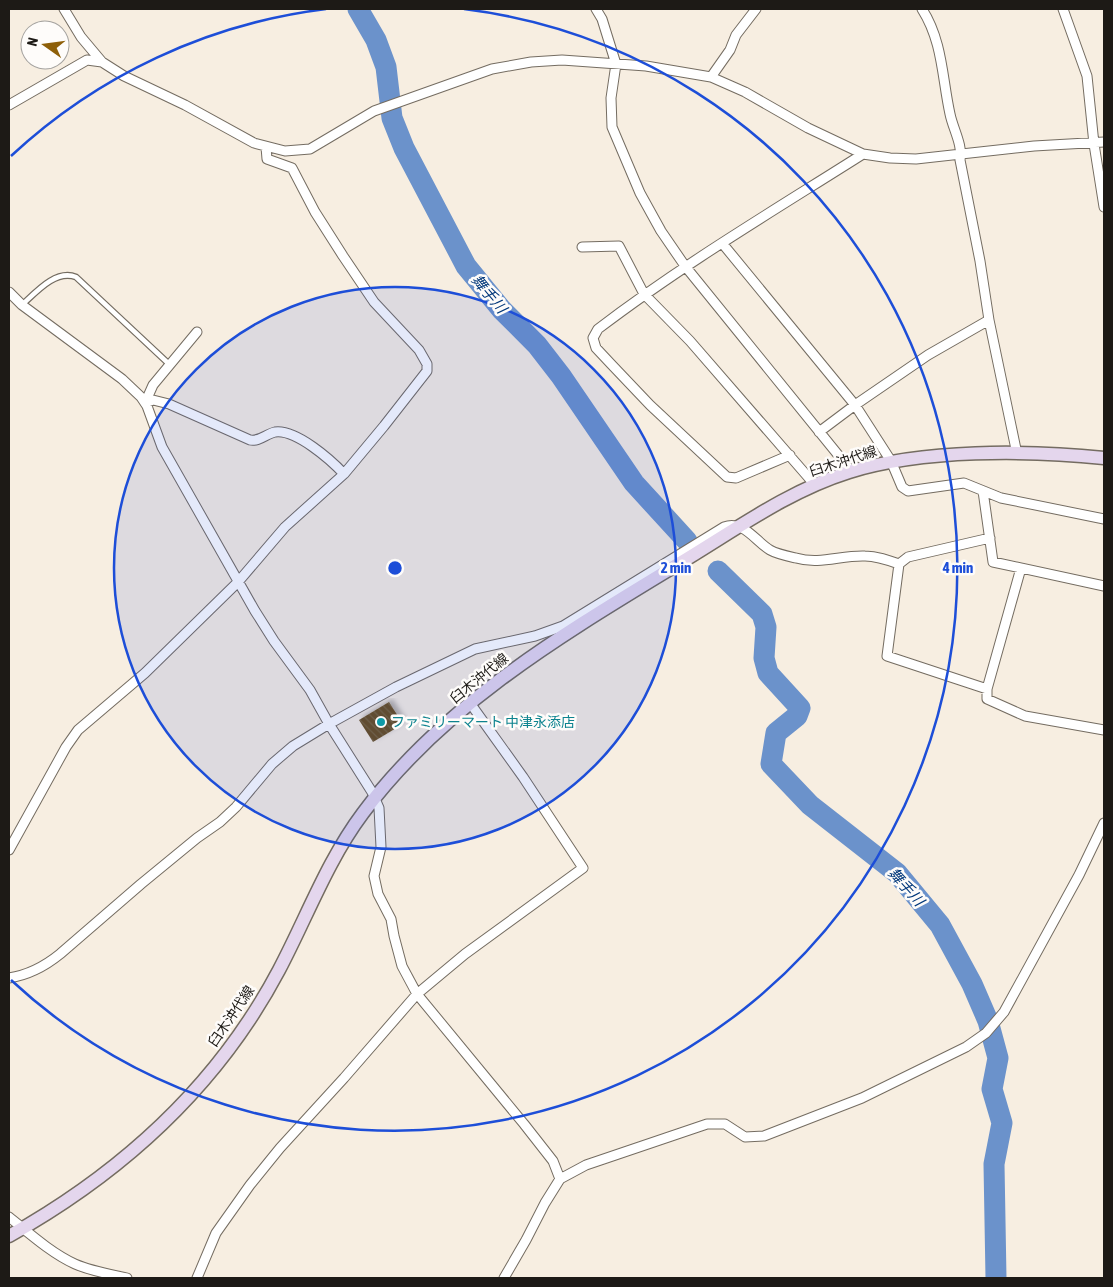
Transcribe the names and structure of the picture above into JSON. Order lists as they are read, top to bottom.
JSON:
{
  "streets": {
    "main road": ["臼木沖代線"]
  },
  "water": ["舞手川"],
  "places": ["ファミリーマート 中津永添店"],
  "north": "left",
  "rings": ["2 min", "4 min"]
}
